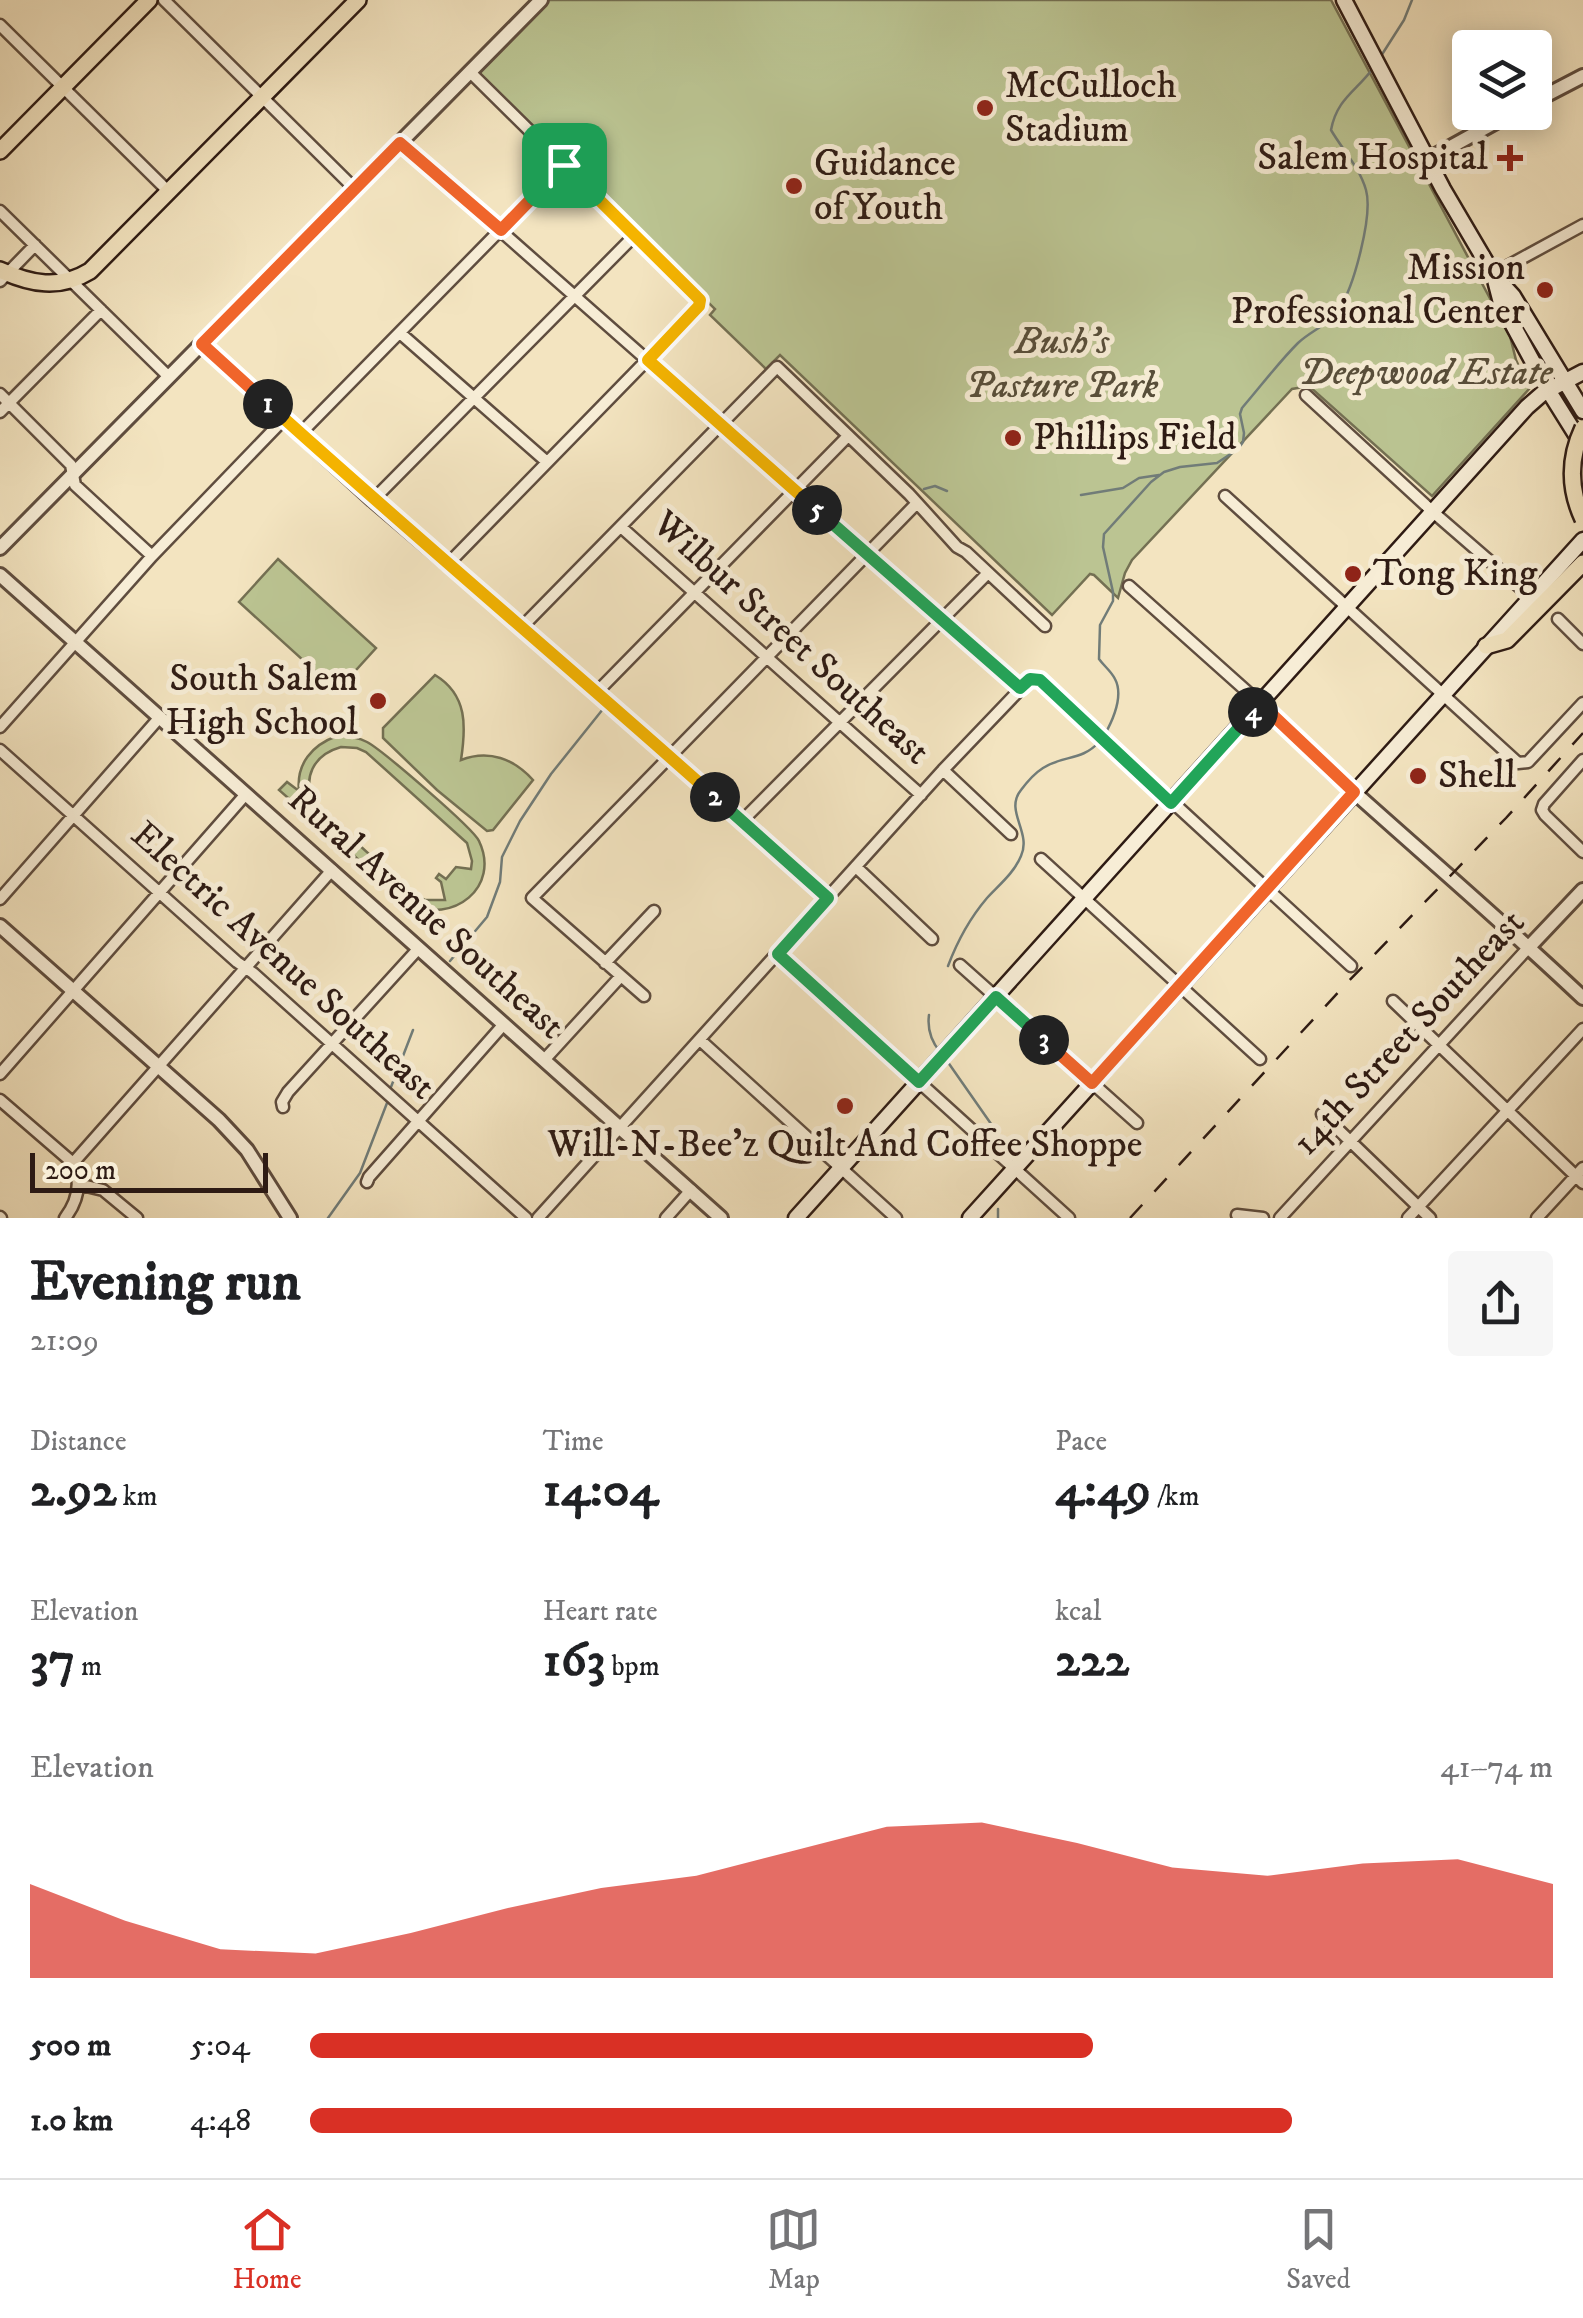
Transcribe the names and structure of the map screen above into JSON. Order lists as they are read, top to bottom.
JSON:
{
  "streets": {
    "street": [
      "Wilbur Street Southeast",
      "Rural Avenue Southeast",
      "Electric Avenue Southeast",
      "14th Street Southeast"
    ]
  },
  "parks": ["Bush's Pasture Park", "Deepwood Estate"],
  "places": {
    "other": [
      "McCulloch Stadium",
      "Guidance of Youth",
      "Mission Professional Center",
      "Phillips Field",
      "Tong King",
      "South Salem High School",
      "Shell",
      "Will-N-Bee'z Quilt And Coffee Shoppe"
    ],
    "health": ["Salem Hospital"]
  },
  "scale_bar": "200 m",
  "page": {
    "pins": [
      "1",
      "5",
      "4",
      "2",
      "3"
    ],
    "scale": "200 m",
    "heading": ["Evening run", "21:09"],
    "stats": [
      ["Distance", "2.92 km"],
      ["Time", "14:04"],
      ["Pace", "4:49 /km"],
      ["Elevation", "37 m"],
      ["Heart rate", "163 bpm"],
      ["kcal", "222"]
    ],
    "chart": ["Elevation", "41–74 m"],
    "list": [
      {
        "name": "500 m",
        "note": "5:04"
      },
      {
        "name": "1.0 km",
        "note": "4:48"
      }
    ],
    "tabs": ["Home", "Map", "Saved"]
  }
}
